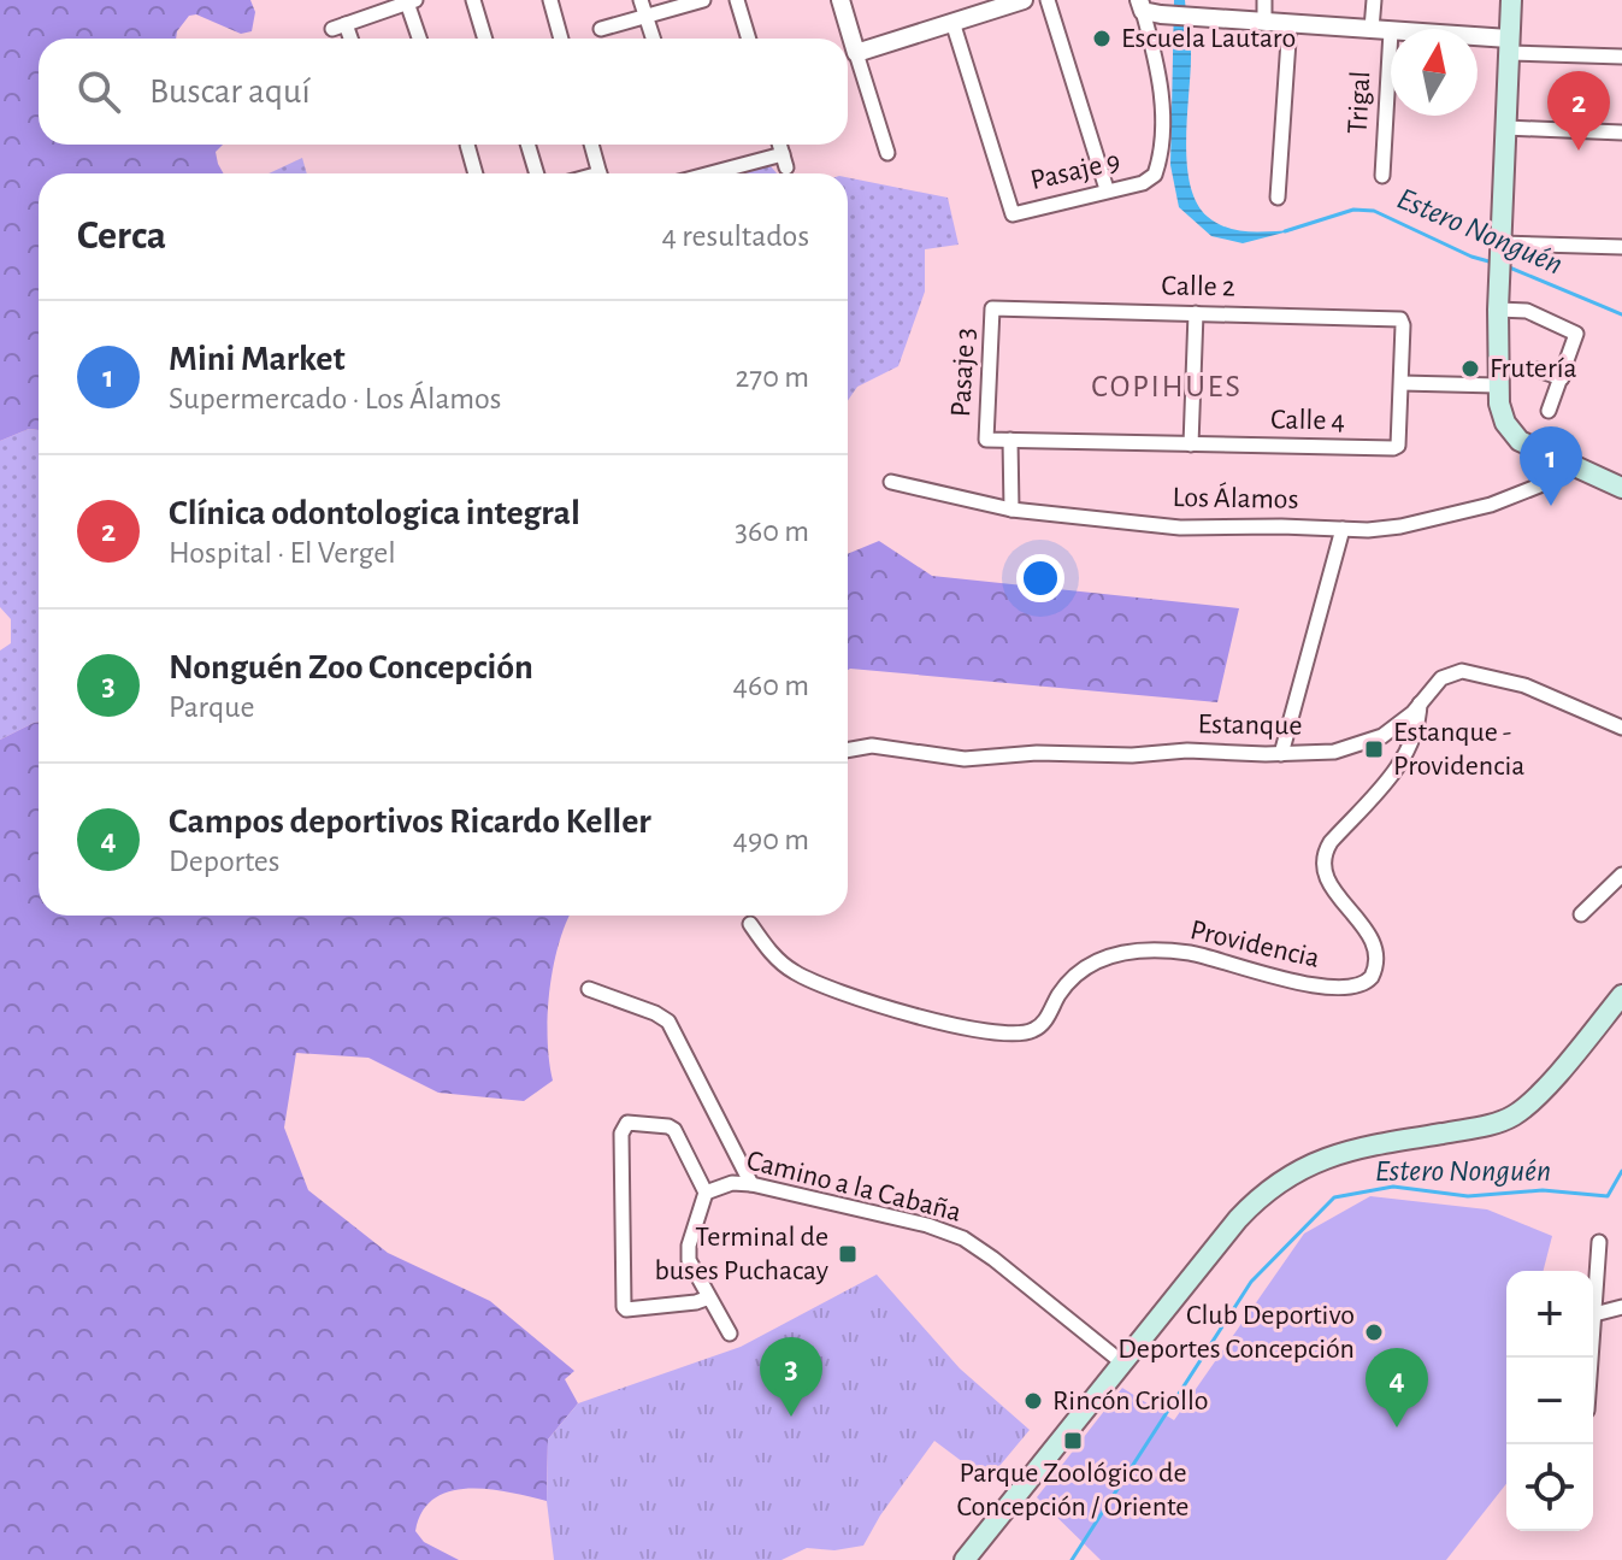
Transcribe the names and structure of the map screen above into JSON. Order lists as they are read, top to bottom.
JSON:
{
  "streets": {
    "street": [
      "Trigal",
      "Pasaje 9",
      "Calle 2",
      "Pasaje 3",
      "Calle 4",
      "Los Álamos",
      "Estanque",
      "Providencia",
      "Camino a la Cabaña"
    ]
  },
  "crossings": [
    ["Calle 2", "Pasaje 3"],
    ["Calle 2", "Calle 4"],
    ["Pasaje 3", "Calle 4"],
    ["Pasaje 3", "Los Álamos"],
    ["Estanque", "Providencia"]
  ],
  "districts": ["COPIHUES"],
  "water": ["Estero Nonguén"],
  "places": {
    "other": [
      "Escuela Lautaro",
      "Frutería",
      "Club Deportivo Deportes Concepción",
      "Rincón Criollo"
    ],
    "transit": ["Estanque - Providencia", "Terminal de buses Puchacay", "Parque Zoológico de Concepción / Oriente"]
  },
  "north": "top",
  "page": {
    "search": "Buscar aquí",
    "pins": [
      "2",
      "1",
      "3",
      "4"
    ],
    "heading": ["Cerca", "4 resultados"],
    "list": [
      {
        "mark": "1",
        "name": "Mini Market",
        "note": "Supermercado · Los Álamos",
        "value": "270 m"
      },
      {
        "mark": "2",
        "name": "Clínica odontologica integral",
        "note": "Hospital · El Vergel",
        "value": "360 m"
      },
      {
        "mark": "3",
        "name": "Nonguén Zoo Concepción",
        "note": "Parque",
        "value": "460 m"
      },
      {
        "mark": "4",
        "name": "Campos deportivos Ricardo Keller",
        "note": "Deportes",
        "value": "490 m"
      }
    ],
    "map_buttons": ["+", "−"]
  }
}
